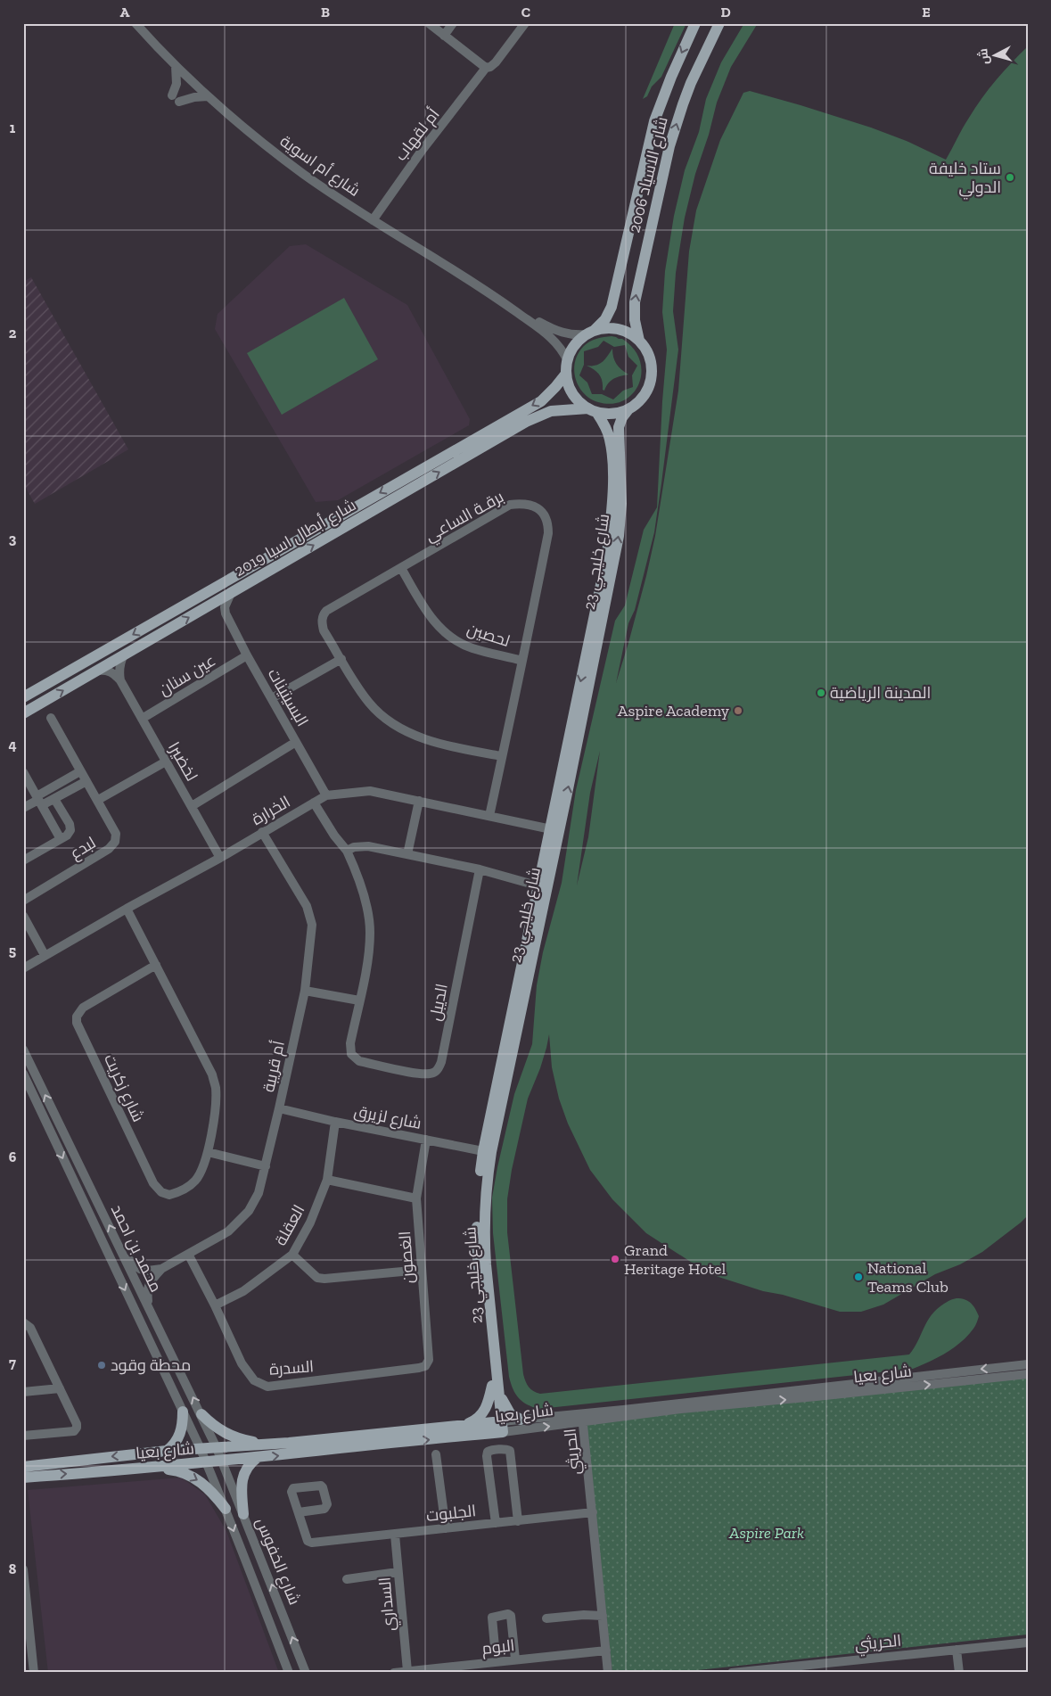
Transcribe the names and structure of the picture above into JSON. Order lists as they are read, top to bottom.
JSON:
{
  "streets": {
    "main road": [
      "شارع الاسياد 2006",
      "شارع أبطال اسيا 2019",
      "شارع خليجي 23",
      "شارع بعيا"
    ],
    "street": [
      "أم لقهاب",
      "شارع أم اسوية",
      "برقـة الساعي",
      "لحصين",
      "عين سنان",
      "البسيتينات",
      "لخضيرا",
      "الخرارة",
      "لبدع",
      "الديبل",
      "أم قريبة",
      "شارع زكريت",
      "شارع لزيرق",
      "العقلة",
      "محمد بن احمد",
      "الغصون",
      "السدرة",
      "الحريثي",
      "الجلبوت",
      "شارع الخفوس",
      "السداري",
      "البوم"
    ]
  },
  "crossings": [
    ["أم لقهاب", "شارع أم اسوية"],
    ["شارع أم اسوية", "شارع الاسياد 2006"],
    ["شارع أم اسوية", "شارع أبطال اسيا 2019"],
    ["شارع أم اسوية", "شارع خليجي 23"],
    ["شارع الاسياد 2006", "شارع أبطال اسيا 2019"],
    ["شارع الاسياد 2006", "شارع خليجي 23"],
    ["برقـة الساعي", "لحصين"],
    ["برقـة الساعي", "الخرارة"],
    ["شارع أبطال اسيا 2019", "شارع خليجي 23"],
    ["شارع خليجي 23", "الخرارة"],
    ["شارع خليجي 23", "شارع لزيرق"],
    ["شارع خليجي 23", "شارع بعيا"],
    ["عين سنان", "البسيتينات"],
    ["عين سنان", "لخضيرا"],
    ["البسيتينات", "الخرارة"],
    ["لخضيرا", "الخرارة"],
    ["الخرارة", "الديبل"],
    ["الخرارة", "أم قريبة"],
    ["الخرارة", "شارع زكريت"],
    ["أم قريبة", "شارع لزيرق"],
    ["أم قريبة", "محمد بن احمد"],
    ["أم قريبة", "السدرة"],
    ["شارع لزيرق", "العقلة"],
    ["شارع لزيرق", "الغصون"],
    ["العقلة", "السدرة"],
    ["محمد بن احمد", "شارع بعيا"],
    ["محمد بن احمد", "شارع الخفوس"],
    ["الغصون", "السدرة"],
    ["شارع بعيا", "الحريثي"],
    ["شارع بعيا", "شارع الخفوس"],
    ["الحريثي", "الجلبوت"],
    ["الحريثي", "البوم"],
    ["الجلبوت", "السداري"],
    ["السداري", "البوم"]
  ],
  "parks": ["Aspire Park"],
  "places": [
    "ستاد خليفة الدولي",
    "المدينة الرياضية",
    "Aspire Academy",
    "Grand Heritage Hotel",
    "National Teams Club",
    "محطة وقود"
  ],
  "north": "left",
  "grid": {
    "columns": [
      "A",
      "B",
      "C",
      "D",
      "E"
    ],
    "rows": [
      "1",
      "2",
      "3",
      "4",
      "5",
      "6",
      "7",
      "8"
    ]
  }
}
